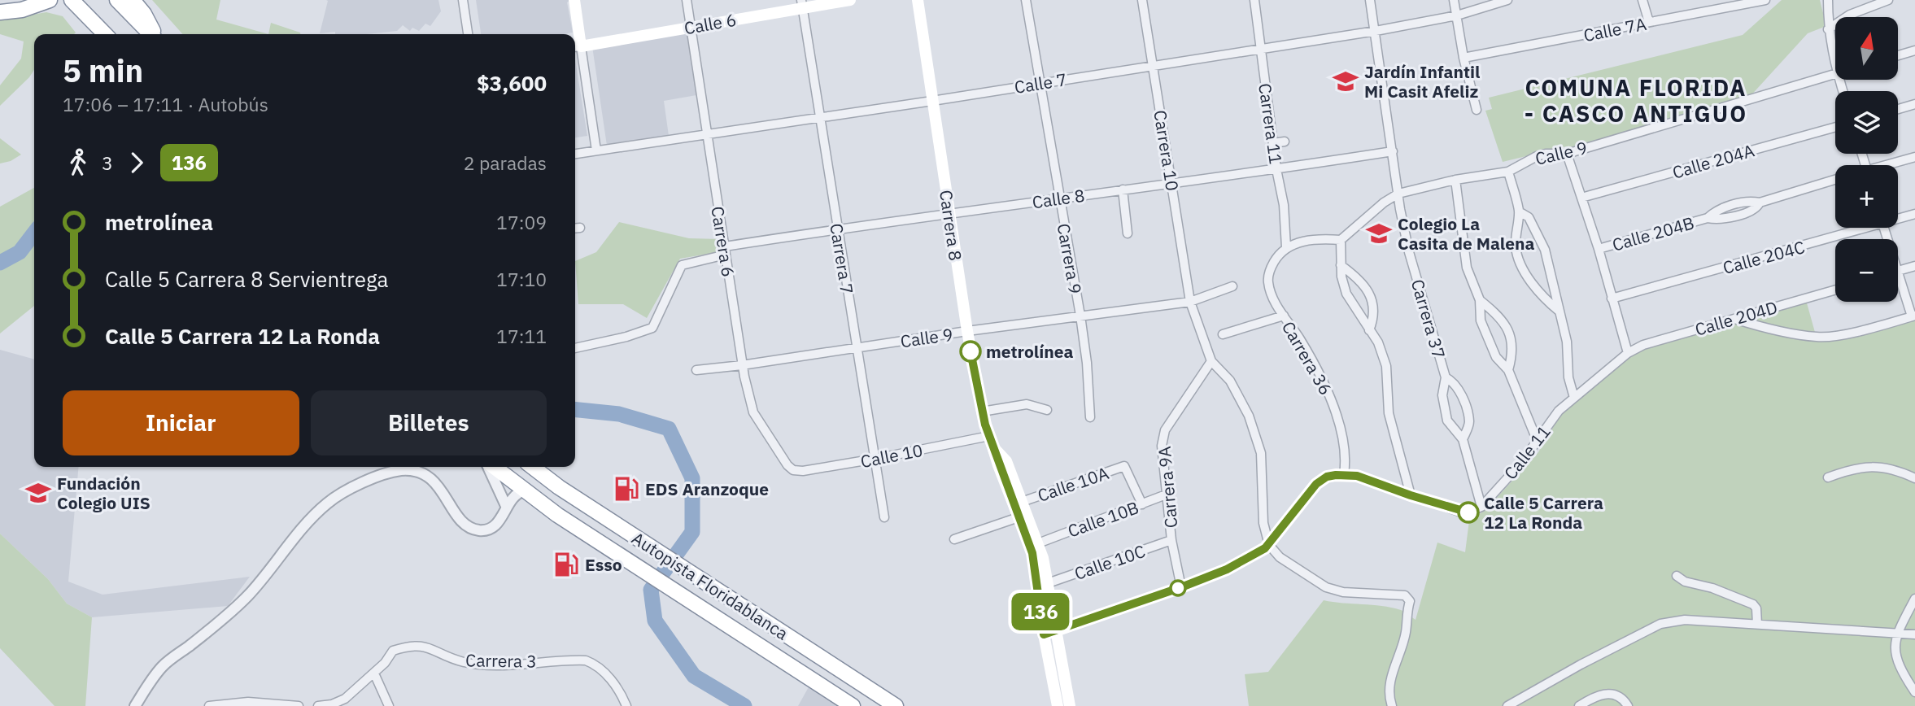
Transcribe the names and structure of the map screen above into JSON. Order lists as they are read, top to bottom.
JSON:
{
  "streets": {
    "highway": ["Autopista Floridablanca"],
    "main road": ["Calle 6", "Carrera 8"],
    "street": [
      "Calle 7A",
      "Calle 7",
      "Carrera 11",
      "Carrera 10",
      "Calle 9",
      "Calle 204A",
      "Calle 8",
      "Calle 204B",
      "Carrera 6",
      "Calle 204C",
      "Carrera 7",
      "Carrera 9",
      "Calle 204D",
      "Carrera 37",
      "Carrera 36",
      "Calle 11",
      "Calle 10",
      "Calle 10A",
      "Carrera 9A",
      "Calle 10B",
      "Calle 10C",
      "Carrera 3"
    ]
  },
  "crossings": [
    ["Calle 6", "Carrera 6"],
    ["Calle 6", "Carrera 7"],
    ["Calle 7", "Carrera 11"],
    ["Calle 7", "Carrera 10"],
    ["Calle 7", "Carrera 8"],
    ["Calle 7", "Carrera 6"],
    ["Calle 7", "Carrera 7"],
    ["Calle 7", "Carrera 9"],
    ["Calle 7", "Carrera 37"],
    ["Carrera 11", "Calle 8"],
    ["Carrera 11", "Carrera 36"],
    ["Carrera 10", "Calle 9"],
    ["Carrera 10", "Calle 8"],
    ["Calle 9", "Carrera 8"],
    ["Calle 9", "Carrera 6"],
    ["Calle 9", "Carrera 7"],
    ["Calle 9", "Carrera 9"],
    ["Calle 9", "Carrera 37"],
    ["Calle 8", "Carrera 8"],
    ["Calle 8", "Carrera 6"],
    ["Calle 8", "Carrera 7"],
    ["Calle 8", "Carrera 9"],
    ["Calle 8", "Carrera 37"],
    ["Carrera 8", "Calle 10"],
    ["Carrera 8", "Calle 10A"],
    ["Carrera 8", "Calle 10B"],
    ["Carrera 8", "Calle 10C"],
    ["Carrera 6", "Calle 10"],
    ["Carrera 7", "Calle 10"],
    ["Calle 204D", "Calle 11"],
    ["Carrera 37", "Calle 11"],
    ["Calle 10A", "Calle 10B"],
    ["Carrera 9A", "Calle 10B"],
    ["Carrera 9A", "Calle 10C"]
  ],
  "districts": ["COMUNA FLORIDA - CASCO ANTIGUO"],
  "places": {
    "school or university": ["Jardín Infantil Mi Casit Afeliz", "Colegio La Casita de Malena", "Fundación Colegio UIS"],
    "other": ["metrolínea", "Calle 5 Carrera 12 La Ronda"],
    "fuel station": ["EDS Aranzoque", "Esso"]
  },
  "lines": ["bus line 136"],
  "north": "top",
  "page": {
    "on_map": "136",
    "map_buttons": ["+", "−"],
    "heading": ["5 min", "17:06 – 17:11 · Autobús", "$3,600"],
    "legs": ["3", "136", "2 paradas"],
    "list": [
      {
        "name": "metrolínea",
        "value": "17:09"
      },
      {
        "name": "Calle 5 Carrera 8 Servientrega",
        "value": "17:10"
      },
      {
        "name": "Calle 5 Carrera 12 La Ronda",
        "value": "17:11"
      }
    ],
    "buttons": ["Iniciar", "Billetes"]
  }
}
